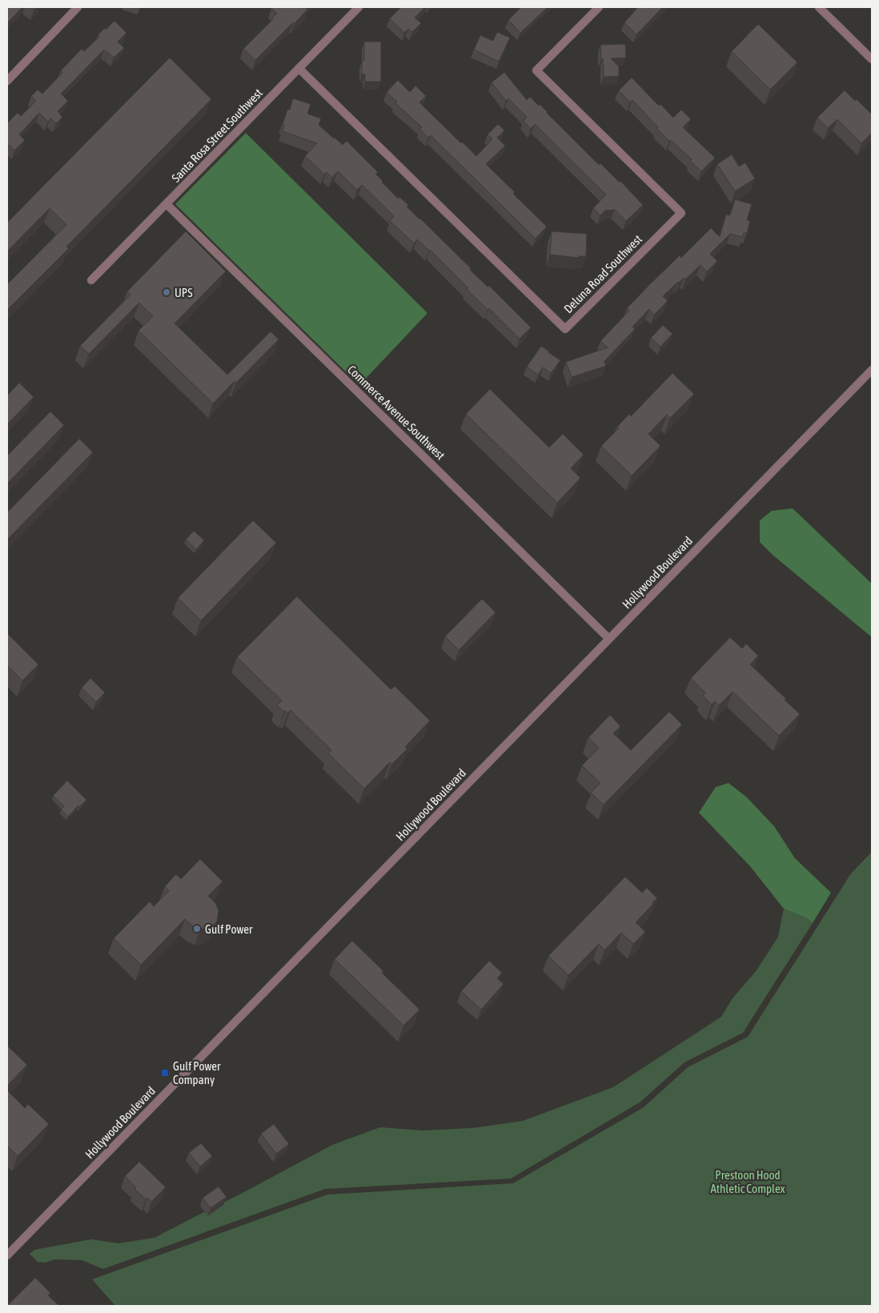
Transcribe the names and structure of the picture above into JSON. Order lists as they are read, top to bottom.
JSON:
{
  "streets": {
    "street": [
      "Santa Rosa Street Southwest",
      "Deluna Road Southwest",
      "Commerce Avenue Southwest",
      "Hollywood Boulevard"
    ]
  },
  "crossings": [
    ["Santa Rosa Street Southwest", "Deluna Road Southwest"],
    ["Santa Rosa Street Southwest", "Commerce Avenue Southwest"],
    ["Commerce Avenue Southwest", "Hollywood Boulevard"]
  ],
  "parks": ["Prestoon Hood Athletic Complex"],
  "places": {
    "other": ["UPS", "Gulf Power"],
    "transit": ["Gulf Power Company"]
  }
}
